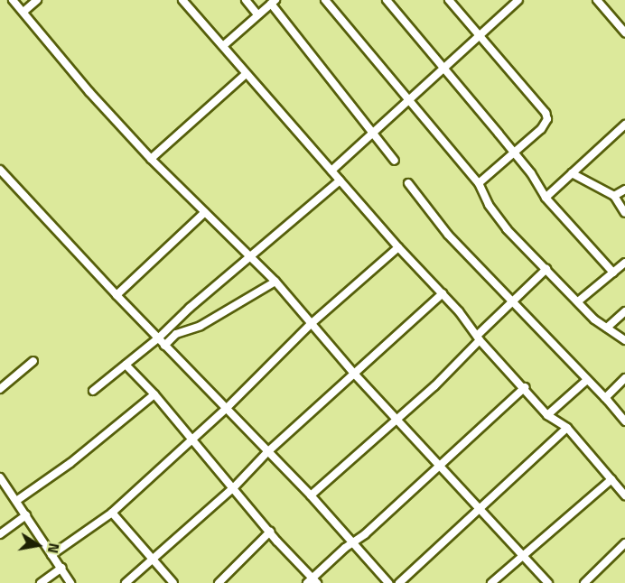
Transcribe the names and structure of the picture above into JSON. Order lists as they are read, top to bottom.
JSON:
{
  "north": "right"
}
